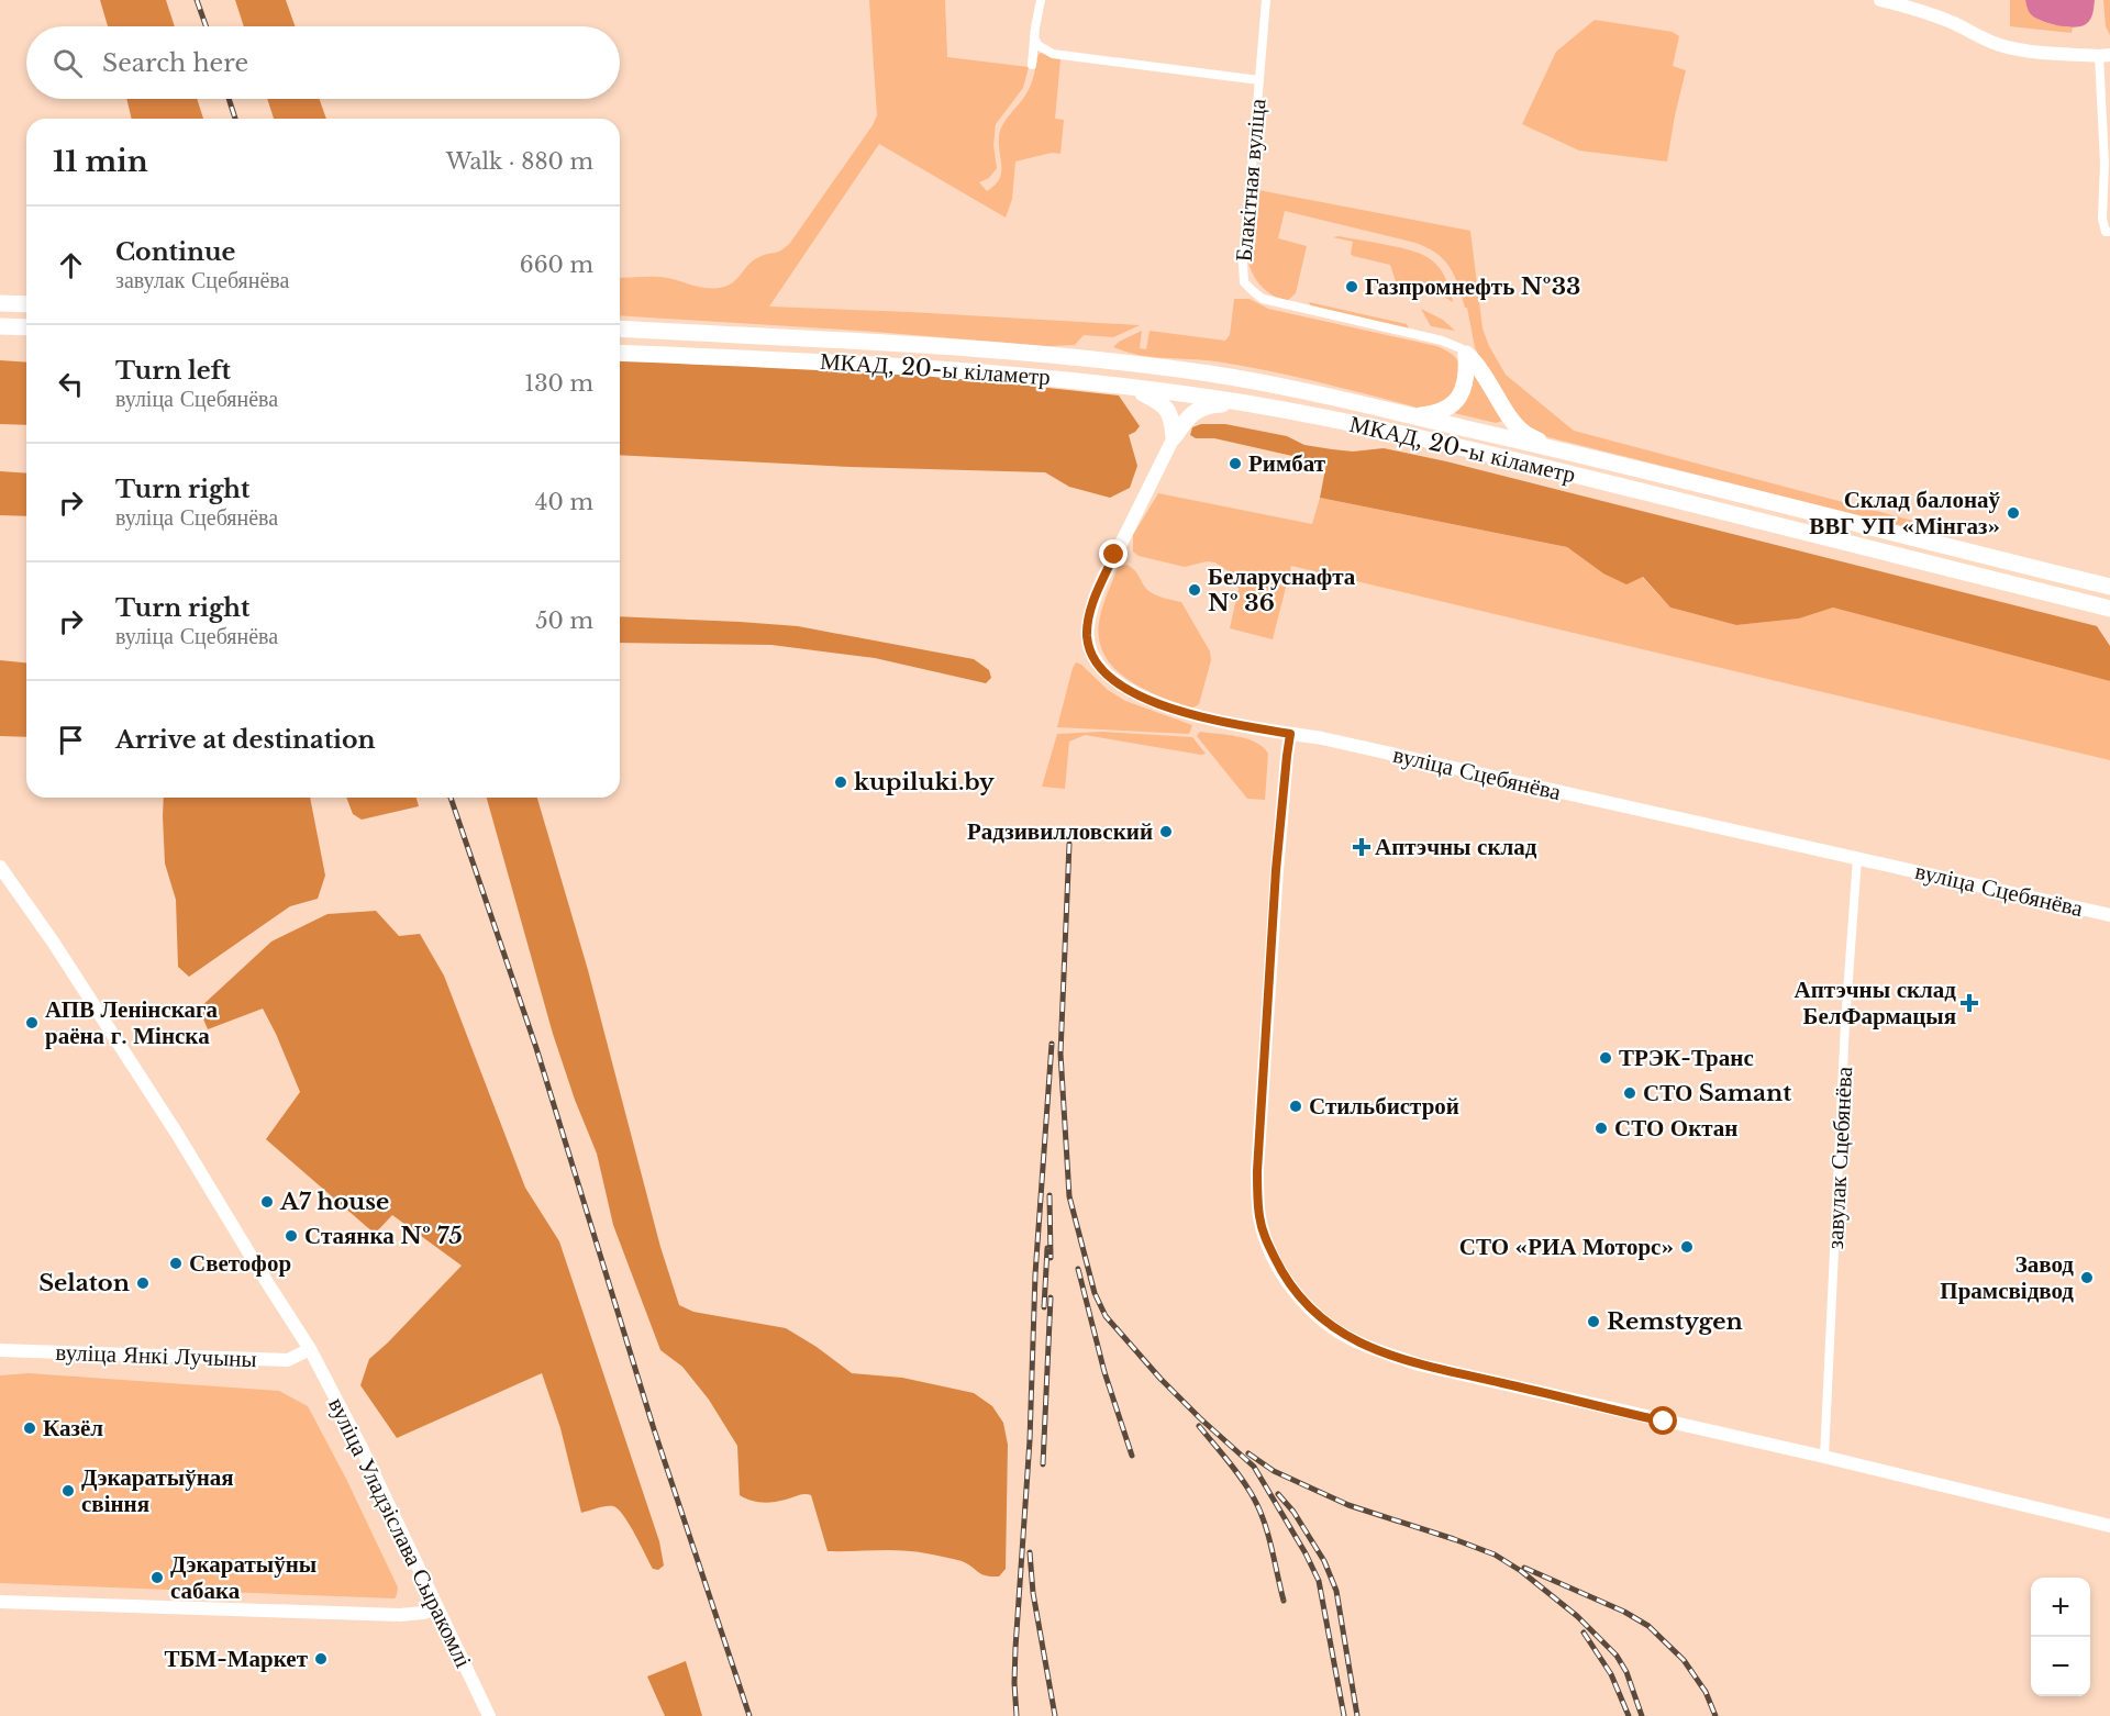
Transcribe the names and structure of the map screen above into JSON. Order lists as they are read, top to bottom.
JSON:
{
  "streets": {
    "highway": ["МКАД, 20-ы кіламетр"],
    "street": [
      "Блакітная вуліца",
      "вуліца Сцебянёва",
      "завулак Сцебянёва",
      "вуліца Янкі Лучыны",
      "вуліца Уладзіслава Сыракомлі"
    ]
  },
  "crossings": [
    ["вуліца Сцебянёва", "завулак Сцебянёва"],
    ["вуліца Янкі Лучыны", "вуліца Уладзіслава Сыракомлі"]
  ],
  "places": {
    "other": [
      "Газпромнефть №33",
      "Римбат",
      "Склад балонаў ВВГ УП «Мінгаз»",
      "Беларуснафта № 36",
      "kupiluki.by",
      "Радзивилловский",
      "АПВ Ленінскага раёна г. Мінска",
      "ТРЭК-Транс",
      "СТО Samant",
      "Стильбистрой",
      "СТО Октан",
      "A7 house",
      "Стаянка № 75",
      "СТО «РИА Моторс»",
      "Светофор",
      "Завод Прамсвідвод",
      "Selaton",
      "Remstygen",
      "Казёл",
      "Дэкаратыўная свіння",
      "Дэкаратыўны сабака",
      "ТБМ-Маркет"
    ],
    "health": ["Аптэчны склад", "Аптэчны склад БелФармацыя"]
  },
  "page": {
    "search": "Search here",
    "heading": ["11 min", "Walk · 880 m"],
    "list": [
      ["Continue", "завулак Сцебянёва", "660 m"],
      ["Turn left", "вуліца Сцебянёва", "130 m"],
      ["Turn right", "вуліца Сцебянёва", "40 m"],
      ["Turn right", "вуліца Сцебянёва", "50 m"],
      "Arrive at destination"
    ],
    "map_buttons": ["+", "−"]
  }
}
